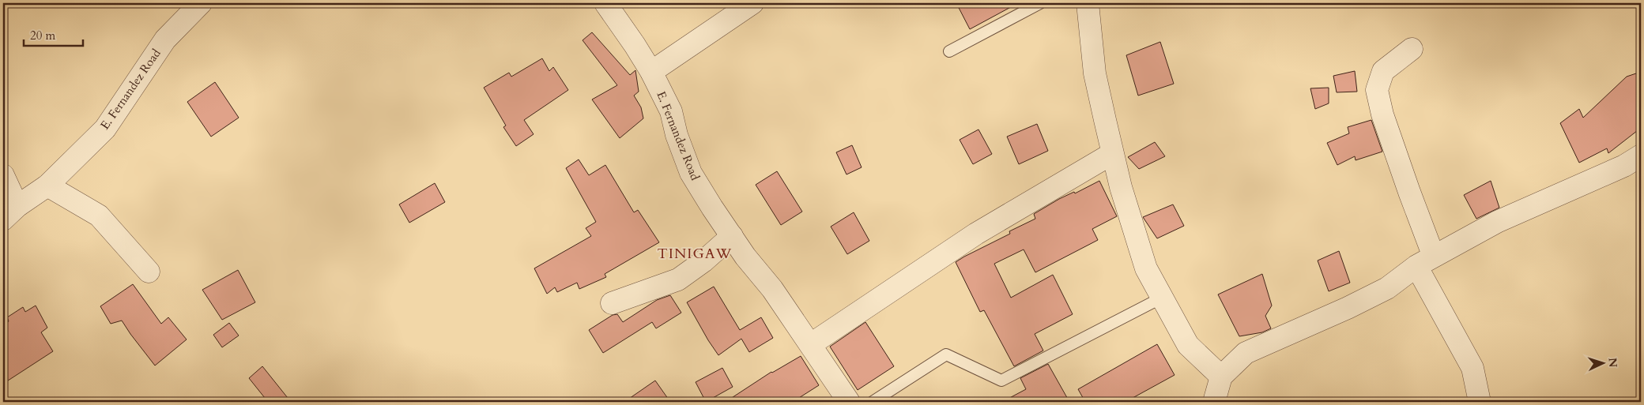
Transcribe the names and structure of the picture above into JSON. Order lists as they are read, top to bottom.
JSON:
{
  "streets": {
    "street": ["E. Fernandez Road"]
  },
  "districts": ["TINIGAW"],
  "scale_bar": "20 m",
  "north": "right"
}
